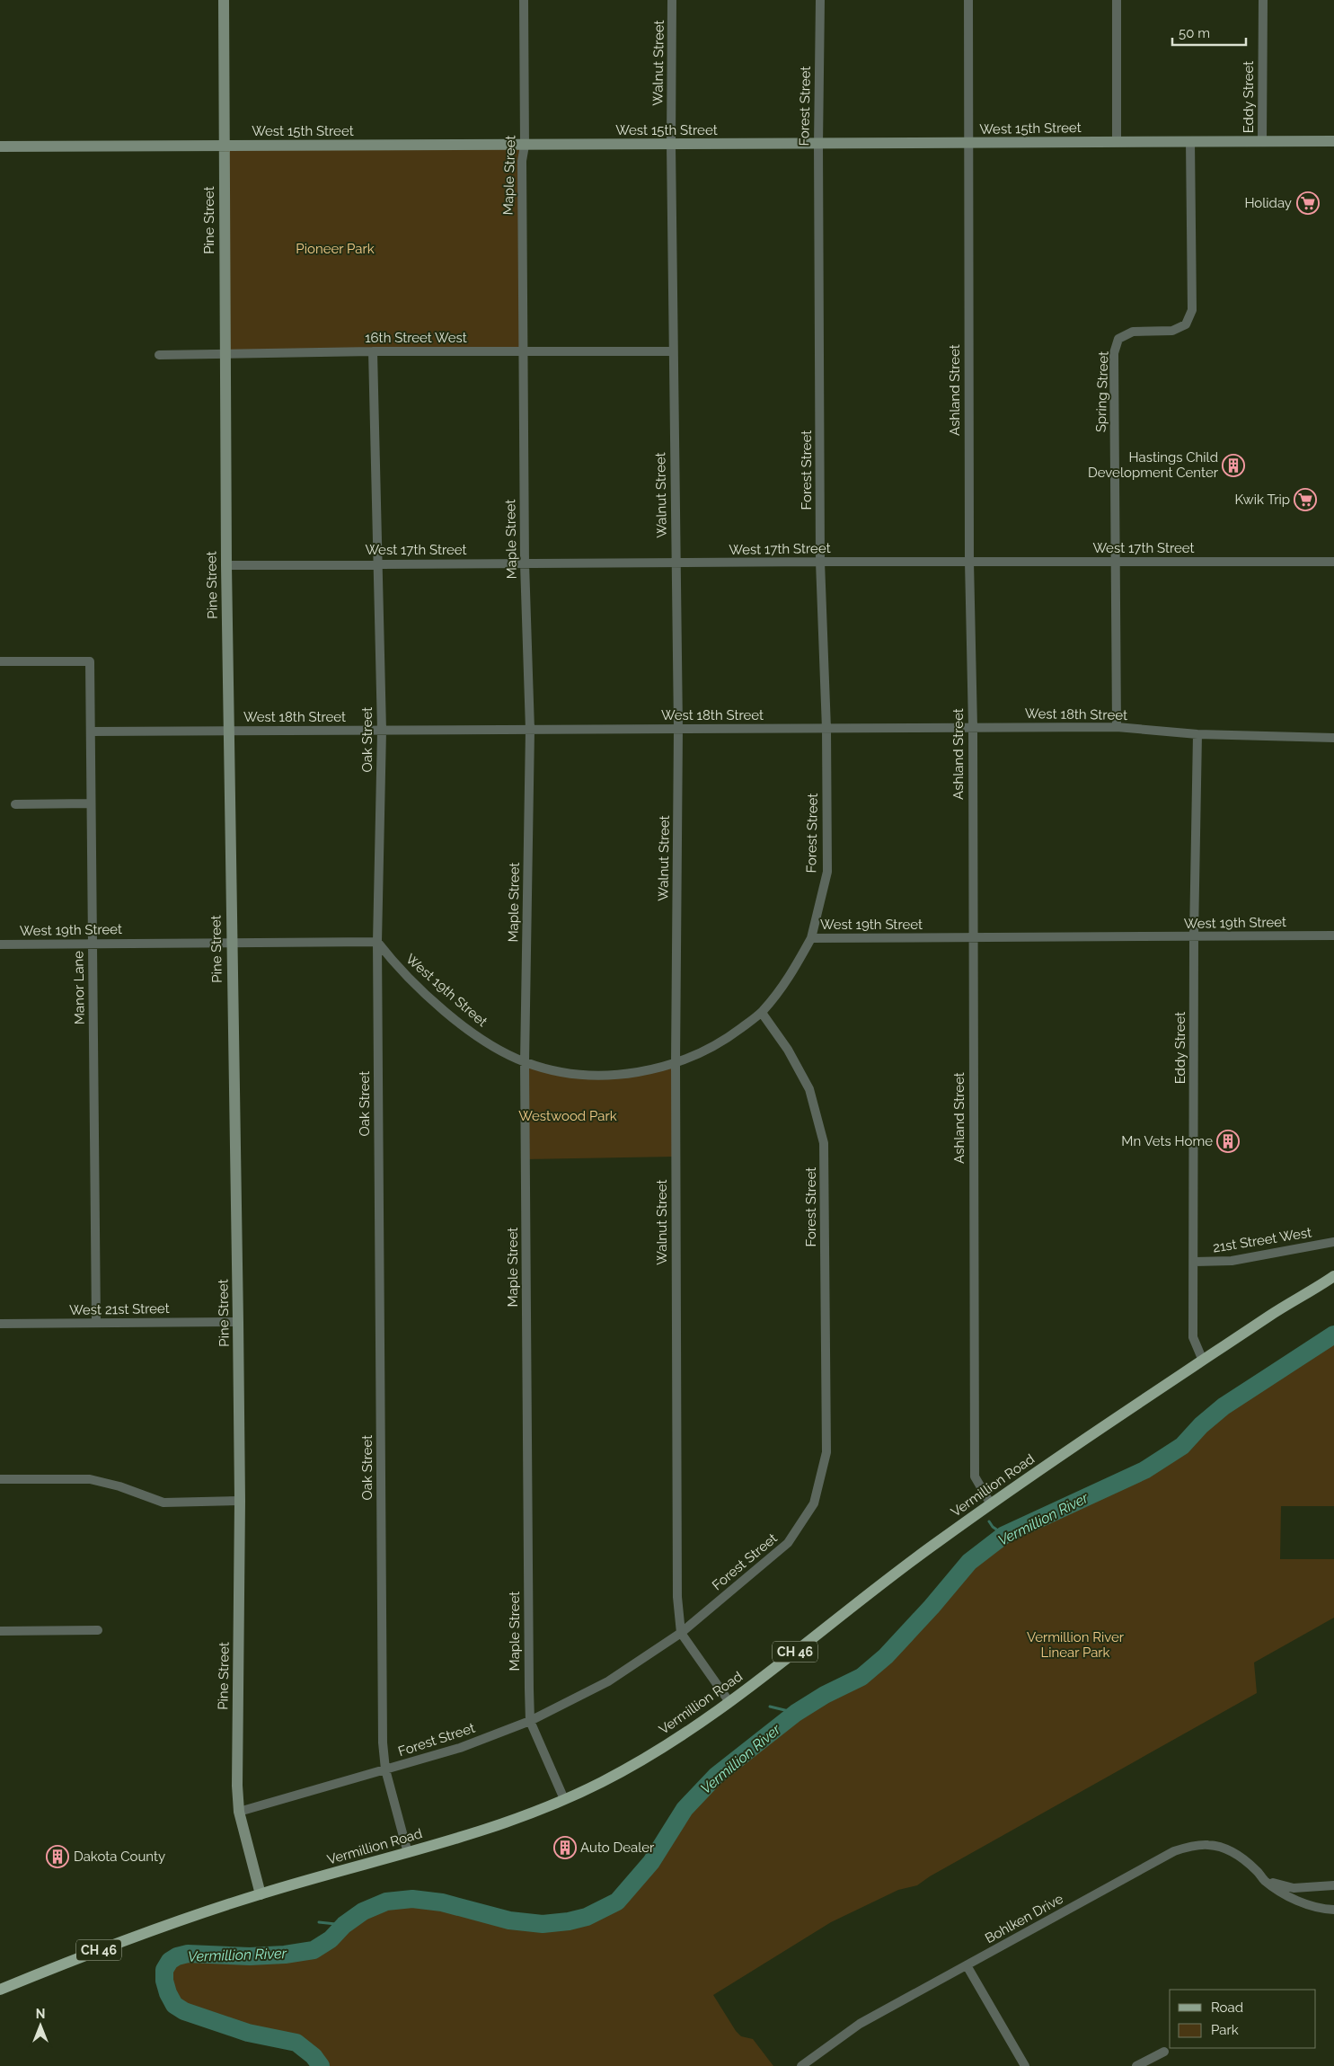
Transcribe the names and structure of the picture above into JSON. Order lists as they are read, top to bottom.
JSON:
{
  "streets": {
    "main road": ["Vermillion Road", "CH 46"],
    "street": [
      "Walnut Street",
      "Eddy Street",
      "Forest Street",
      "West 15th Street",
      "Maple Street",
      "Pine Street",
      "16th Street West",
      "Ashland Street",
      "Spring Street",
      "West 17th Street",
      "West 18th Street",
      "Oak Street",
      "West 19th Street",
      "Manor Lane",
      "21st Street West",
      "West 21st Street",
      "Bohlken Drive"
    ]
  },
  "crossings": [
    ["Walnut Street", "Forest Street"],
    ["Walnut Street", "West 15th Street"],
    ["Walnut Street", "16th Street West"],
    ["Walnut Street", "West 17th Street"],
    ["Walnut Street", "West 18th Street"],
    ["Walnut Street", "West 19th Street"],
    ["Walnut Street", "Vermillion Road"],
    ["Eddy Street", "West 15th Street"],
    ["Eddy Street", "West 18th Street"],
    ["Eddy Street", "West 19th Street"],
    ["Eddy Street", "21st Street West"],
    ["Eddy Street", "Vermillion Road"],
    ["Forest Street", "West 15th Street"],
    ["Forest Street", "Maple Street"],
    ["Forest Street", "Pine Street"],
    ["Forest Street", "West 17th Street"],
    ["Forest Street", "West 18th Street"],
    ["Forest Street", "Oak Street"],
    ["Forest Street", "West 19th Street"],
    ["West 15th Street", "Maple Street"],
    ["West 15th Street", "Pine Street"],
    ["West 15th Street", "Ashland Street"],
    ["West 15th Street", "Spring Street"],
    ["Maple Street", "16th Street West"],
    ["Maple Street", "West 17th Street"],
    ["Maple Street", "West 18th Street"],
    ["Maple Street", "West 19th Street"],
    ["Maple Street", "Vermillion Road"],
    ["Pine Street", "16th Street West"],
    ["Pine Street", "West 17th Street"],
    ["Pine Street", "West 18th Street"],
    ["Pine Street", "West 19th Street"],
    ["Pine Street", "West 21st Street"],
    ["Pine Street", "Vermillion Road"],
    ["16th Street West", "Oak Street"],
    ["Ashland Street", "West 17th Street"],
    ["Ashland Street", "West 18th Street"],
    ["Ashland Street", "West 19th Street"],
    ["Ashland Street", "Vermillion Road"],
    ["Spring Street", "West 17th Street"],
    ["Spring Street", "West 18th Street"],
    ["West 17th Street", "Oak Street"],
    ["West 18th Street", "Oak Street"],
    ["West 18th Street", "Manor Lane"],
    ["Oak Street", "West 19th Street"],
    ["Oak Street", "Vermillion Road"],
    ["West 19th Street", "Manor Lane"],
    ["Manor Lane", "West 21st Street"]
  ],
  "water": ["Vermillion River"],
  "parks": ["Pioneer Park", "Westwood Park", "Vermillion River Linear Park"],
  "places": {
    "supermarket": ["Holiday", "Kwik Trip"],
    "building": [
      "Hastings Child Development Center",
      "Mn Vets Home",
      "Auto Dealer",
      "Dakota County"
    ]
  },
  "legend": ["Road", "Park"],
  "scale_bar": "50 m",
  "north": "top"
}
